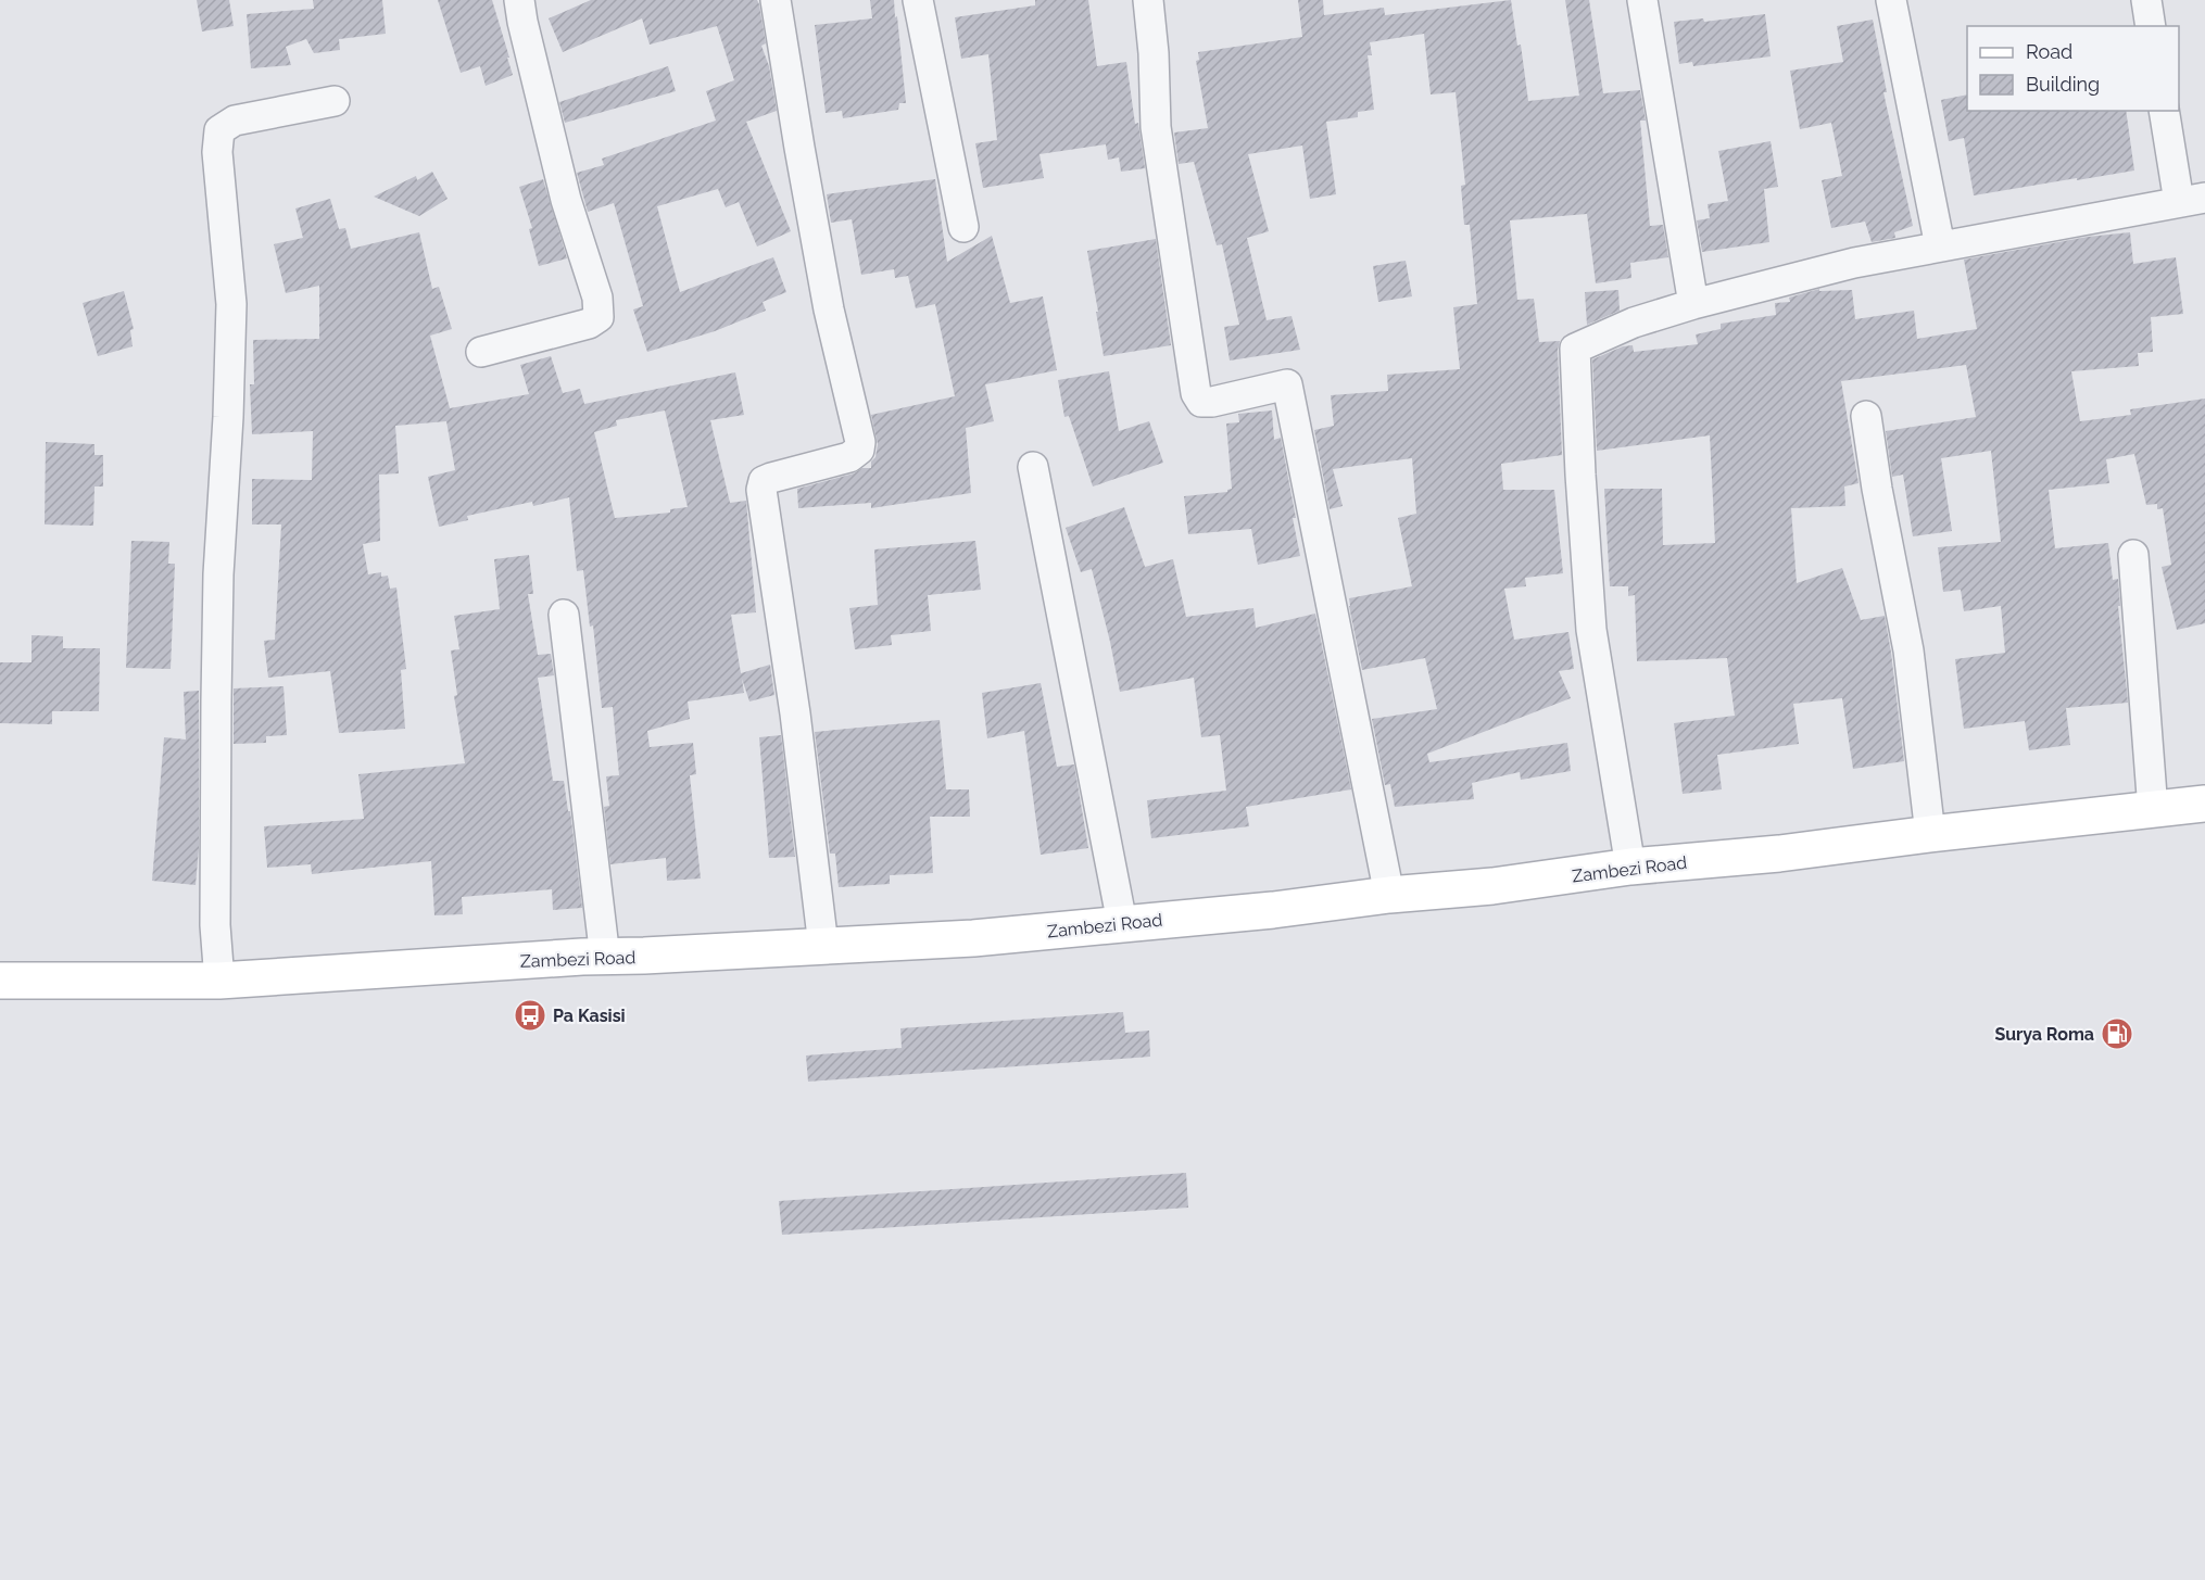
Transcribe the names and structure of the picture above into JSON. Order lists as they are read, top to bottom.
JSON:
{
  "streets": {
    "main road": ["Zambezi Road"]
  },
  "places": {
    "bus stop": ["Pa Kasisi"],
    "fuel station": ["Surya Roma"]
  },
  "legend": ["Road", "Building"]
}
